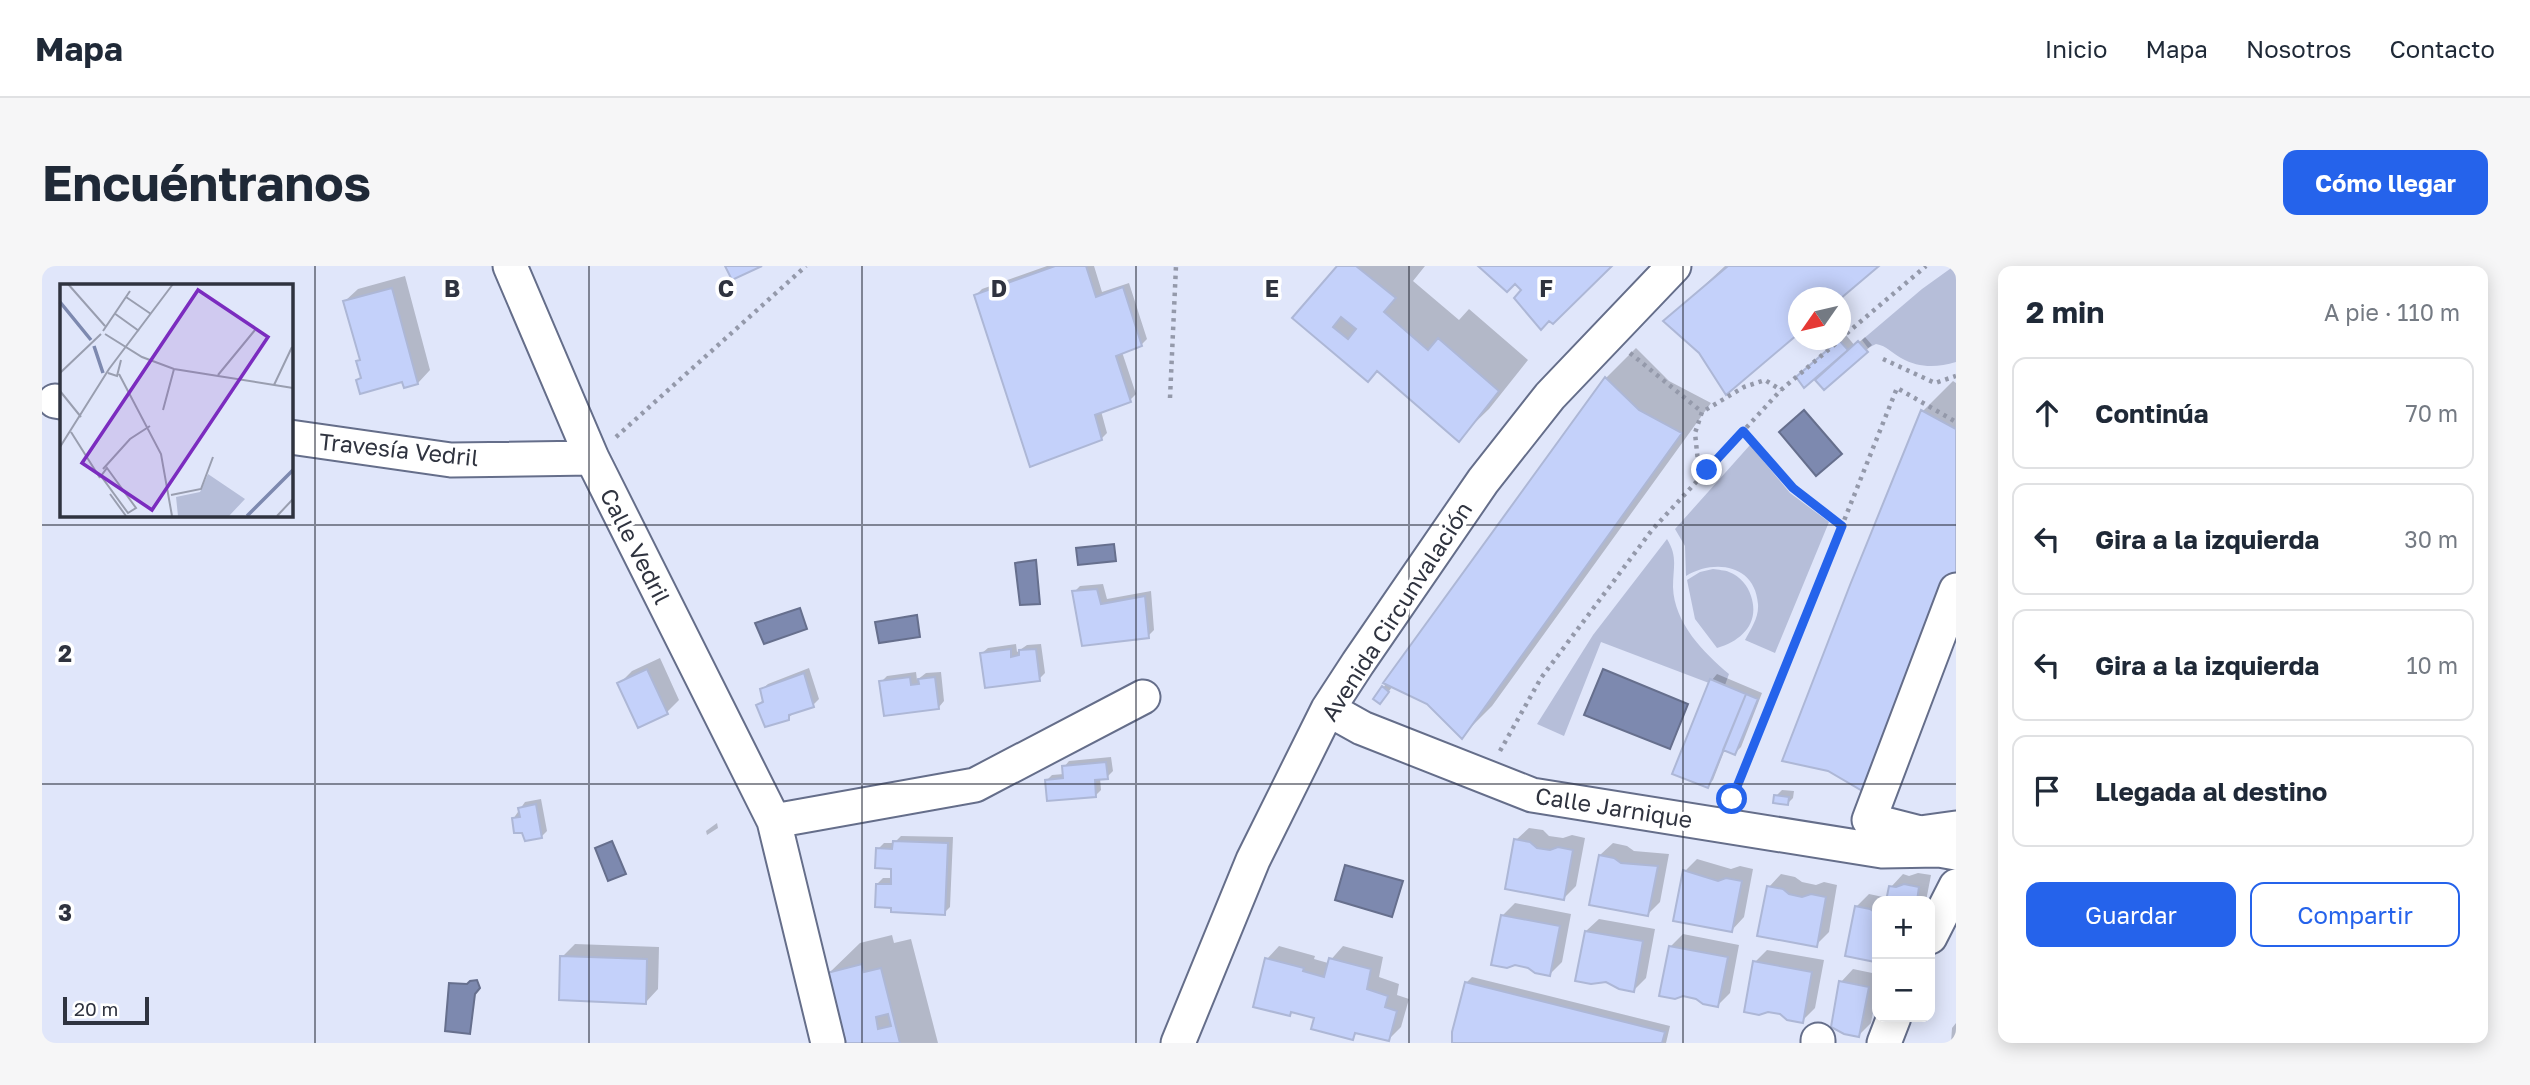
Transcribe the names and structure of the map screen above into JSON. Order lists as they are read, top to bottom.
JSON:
{
  "streets": {
    "street": [
      "Travesía Vedril",
      "Calle Vedril",
      "Avenida Circunvalación",
      "Calle Jarnique"
    ]
  },
  "crossings": [
    ["Travesía Vedril", "Calle Vedril"],
    ["Avenida Circunvalación", "Calle Jarnique"]
  ],
  "scale_bar": "20 m",
  "north": "bottom left",
  "page": {
    "header": "Mapa",
    "nav": [
      "Inicio",
      "Mapa",
      "Nosotros",
      "Contacto"
    ],
    "buttons": [
      "Cómo llegar",
      ["Guardar", "Compartir"]
    ],
    "title": "Encuéntranos",
    "heading": ["2 min", "A pie · 110 m"],
    "list": [
      ["Continúa", "70 m"],
      ["Gira a la izquierda", "30 m"],
      ["Gira a la izquierda", "10 m"],
      "Llegada al destino"
    ],
    "map_buttons": ["+", "−"],
    "scale": "20 m"
  },
  "grid": {
    "columns": [
      "B",
      "C",
      "D",
      "E",
      "F"
    ],
    "rows": ["2", "3"]
  }
}
